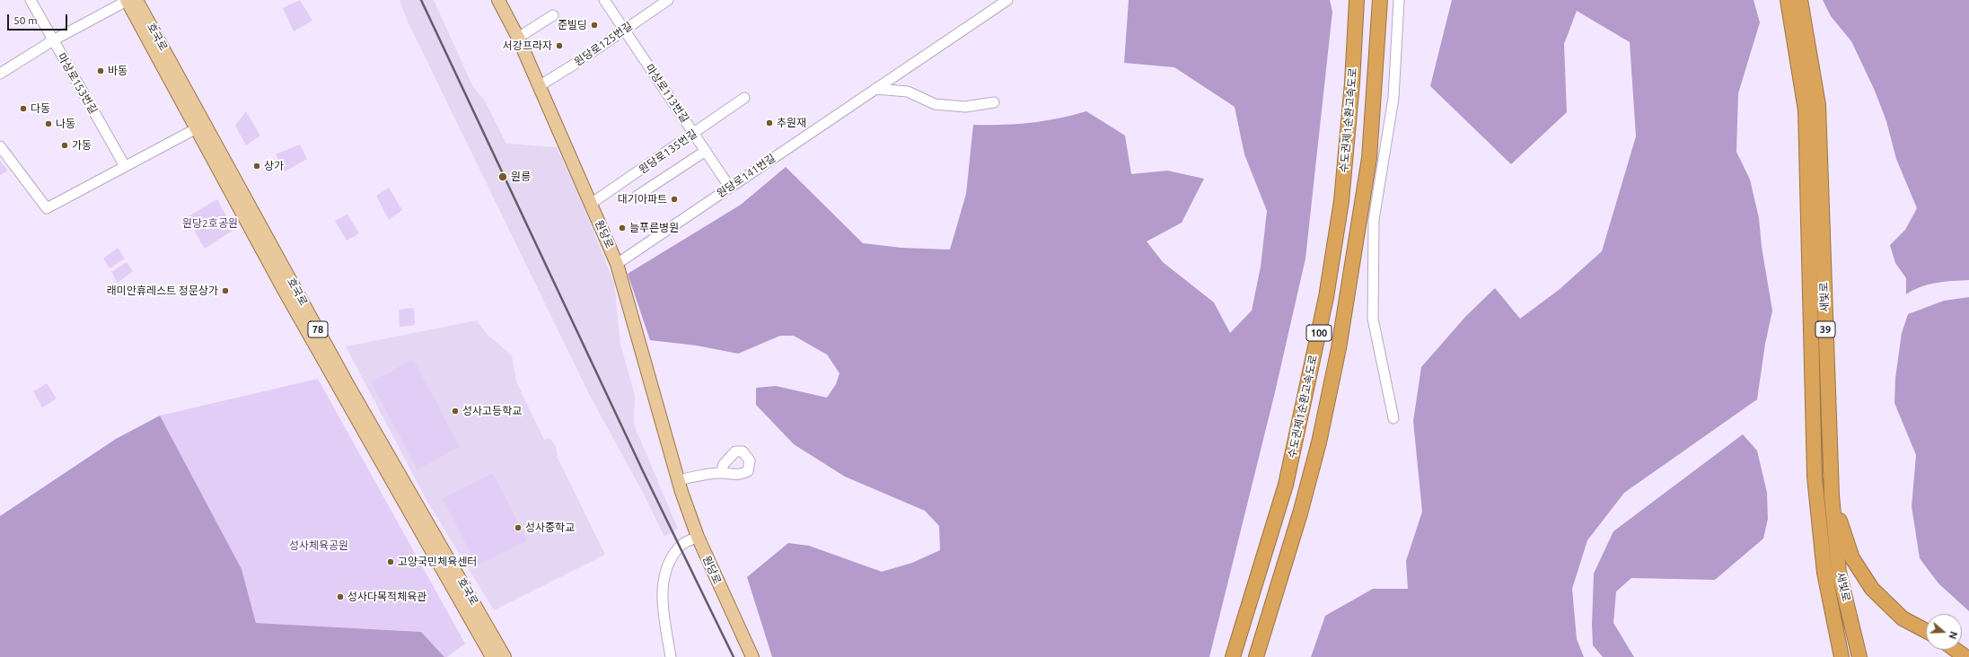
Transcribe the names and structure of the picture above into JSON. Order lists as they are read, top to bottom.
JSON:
{
  "streets": {
    "highway": [
      "수도권제1순환고속도로",
      "새빛로",
      "39",
      "100"
    ],
    "main road": ["호국로", "원당로", "78"],
    "street": [
      "원당로125번길",
      "마상로153번길",
      "마상로113번길",
      "원당로135번길",
      "원당로141번길"
    ]
  },
  "crossings": [
    ["원당로125번길", "마상로113번길"],
    ["원당로125번길", "원당로"],
    ["마상로113번길", "원당로135번길"],
    ["마상로113번길", "원당로141번길"],
    ["원당로135번길", "원당로"],
    ["원당로141번길", "원당로"]
  ],
  "parks": ["원당2호공원", "성사체육공원"],
  "places": [
    "준빌딩",
    "서강프라자",
    "바동",
    "다동",
    "추원재",
    "나동",
    "가동",
    "상가",
    "원릉",
    "대기아파트",
    "늘푸른병원",
    "래미안휴레스트 정문상가",
    "성사고등학교",
    "성사중학교",
    "고양국민체육센터",
    "성사다목적체육관"
  ],
  "scale_bar": "50 m",
  "north": "right"
}
